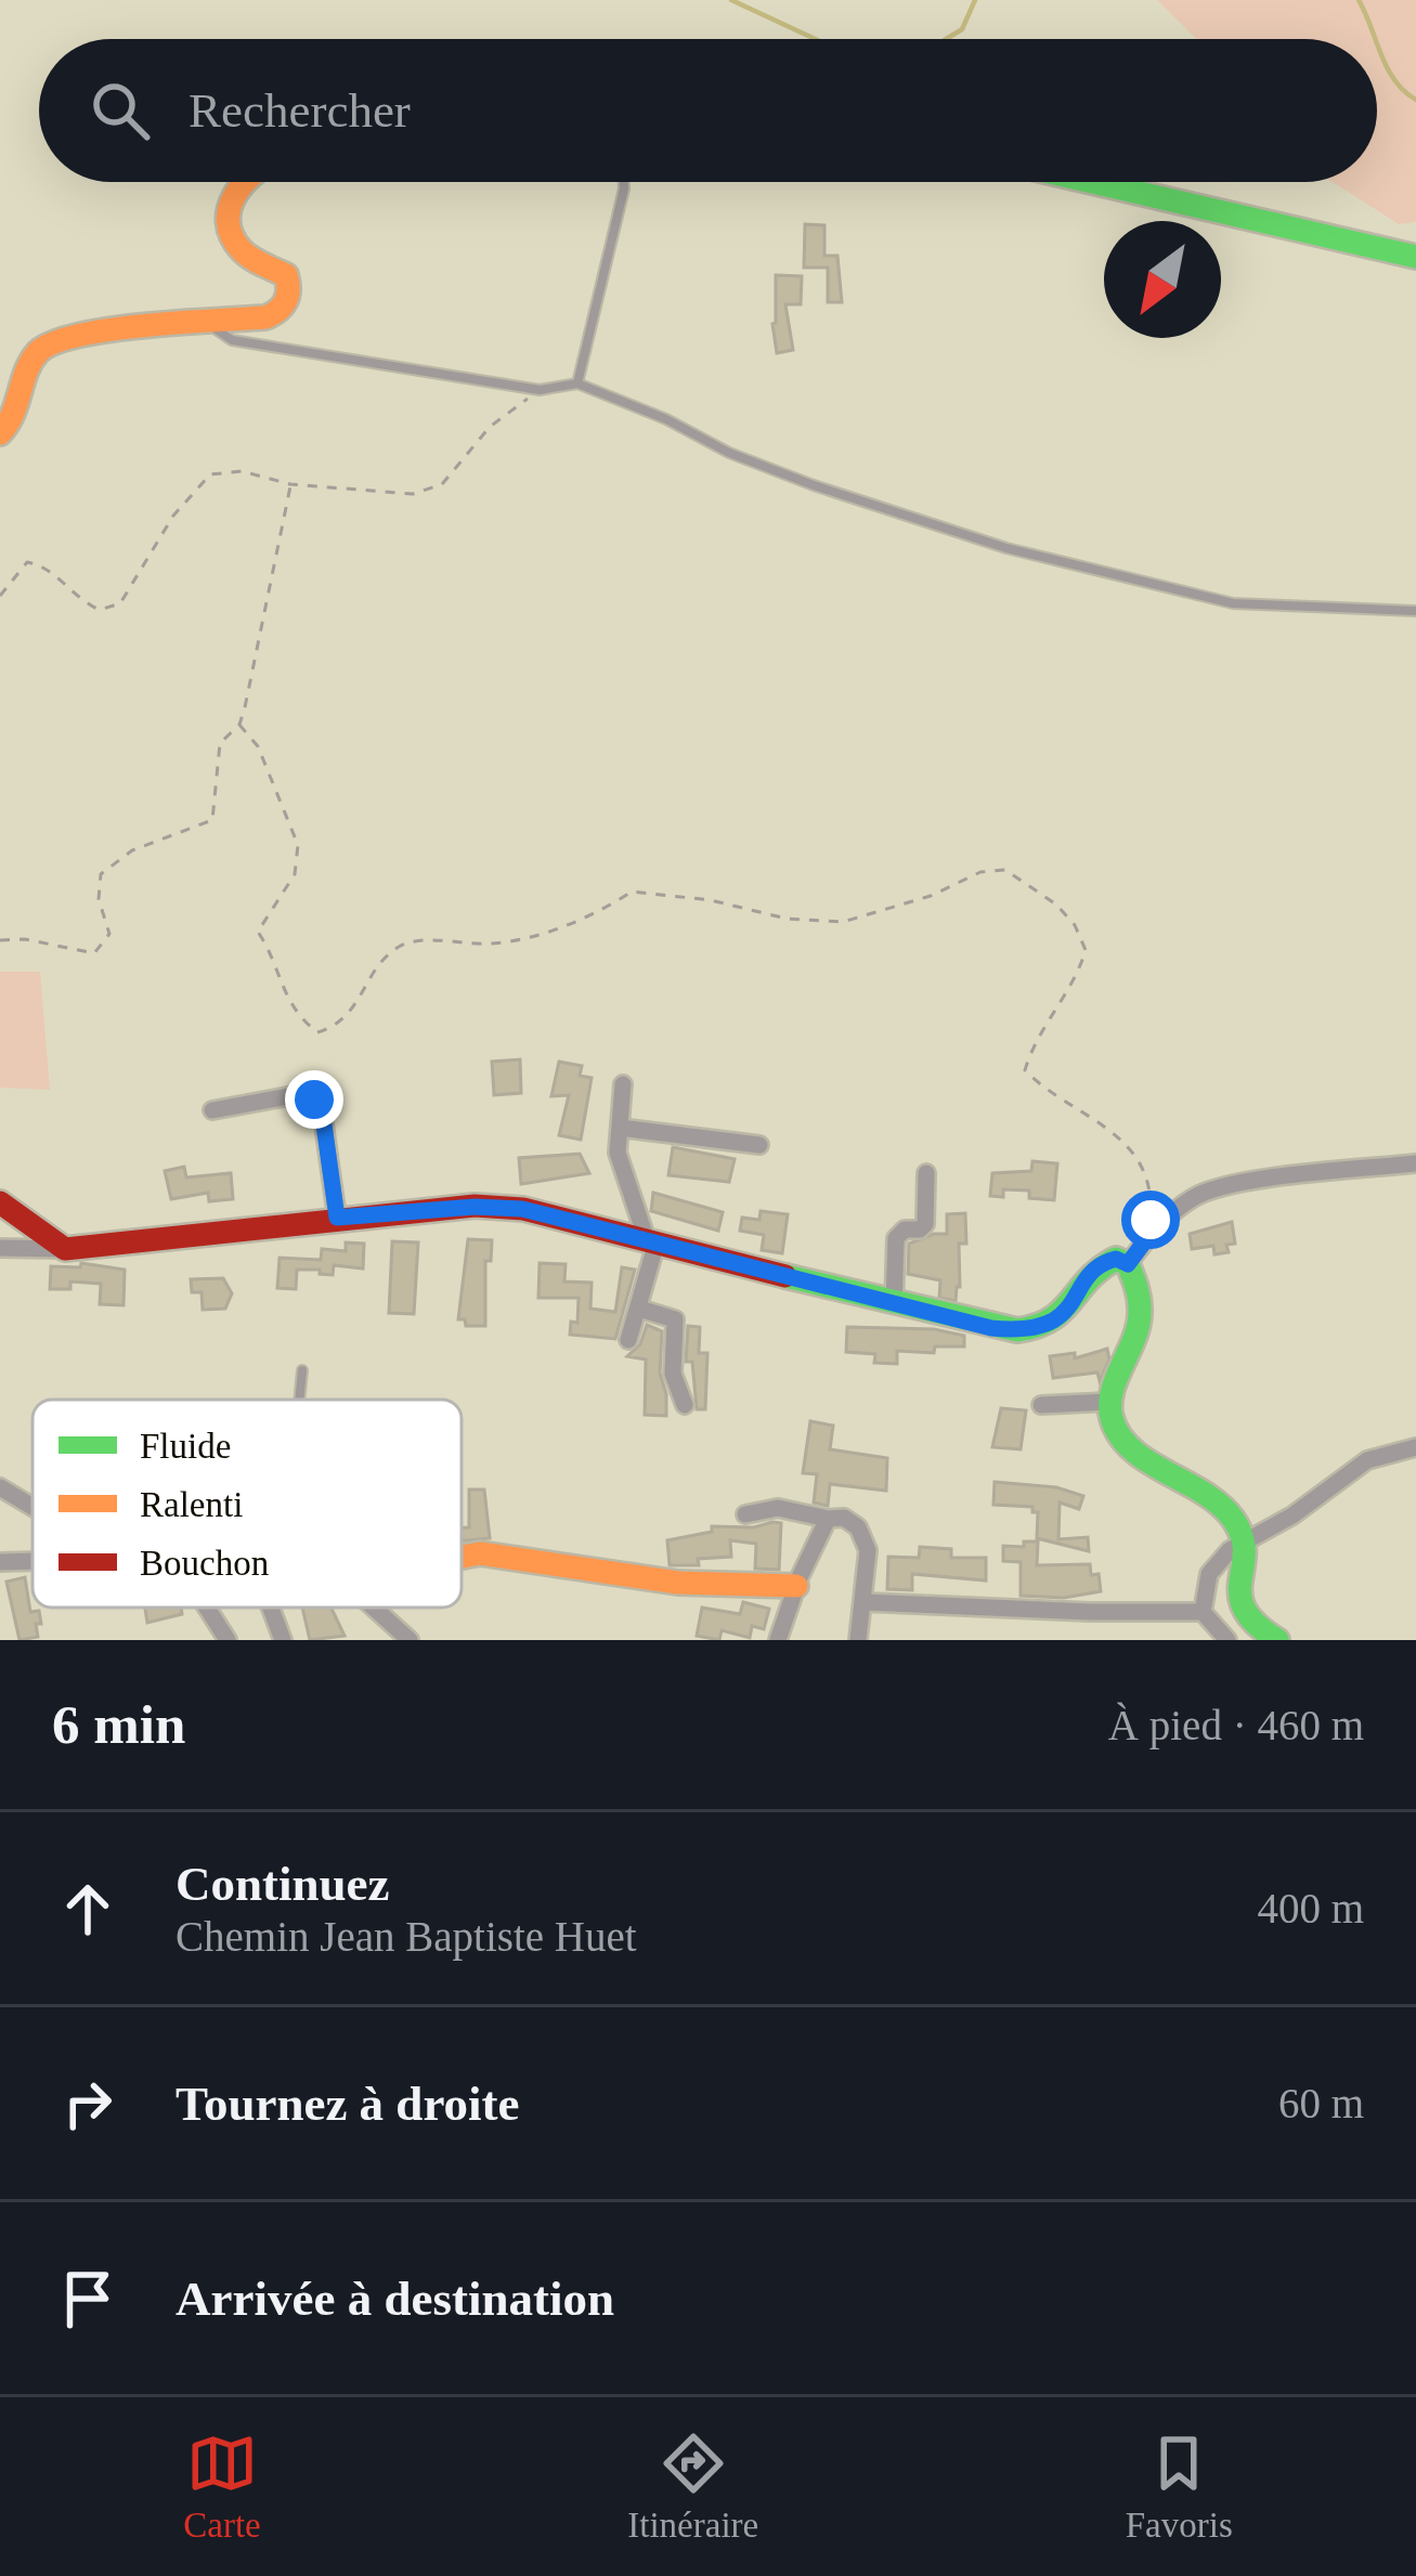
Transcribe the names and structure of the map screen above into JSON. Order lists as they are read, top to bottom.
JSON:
{
  "legend": ["Fluide", "Ralenti", "Bouchon"],
  "north": "bottom left",
  "page": {
    "search": "Rechercher",
    "heading": ["6 min", "À pied · 460 m"],
    "list": [
      ["Continuez", "Chemin Jean Baptiste Huet", "400 m"],
      ["Tournez à droite", "60 m"],
      "Arrivée à destination"
    ],
    "nav": ["Carte", "Itinéraire", "Favoris"]
  }
}
